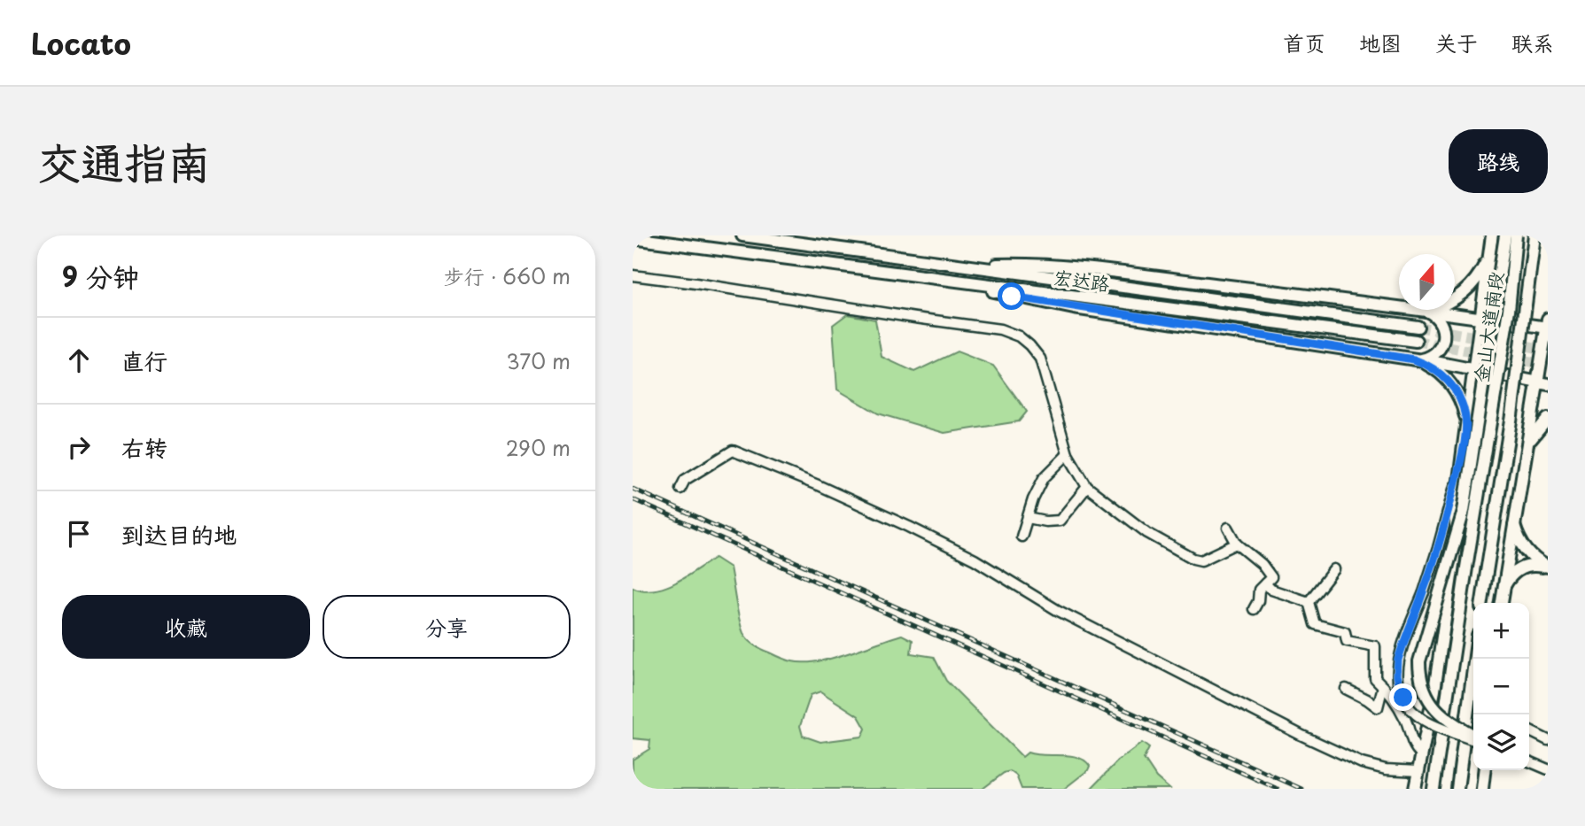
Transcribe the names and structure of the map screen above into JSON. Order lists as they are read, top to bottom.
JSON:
{
  "streets": {
    "main road": ["宏达路", "金山大道南段"]
  },
  "north": "top",
  "page": {
    "header": "Locato",
    "nav": [
      "首页",
      "地图",
      "关于",
      "联系"
    ],
    "title": "交通指南",
    "buttons": [
      "路线",
      ["收藏", "分享"]
    ],
    "heading": ["9 分钟", "步行 · 660 m"],
    "list": [
      ["直行", "370 m"],
      ["右转", "290 m"],
      "到达目的地"
    ],
    "map_buttons": ["+", "−"]
  }
}
